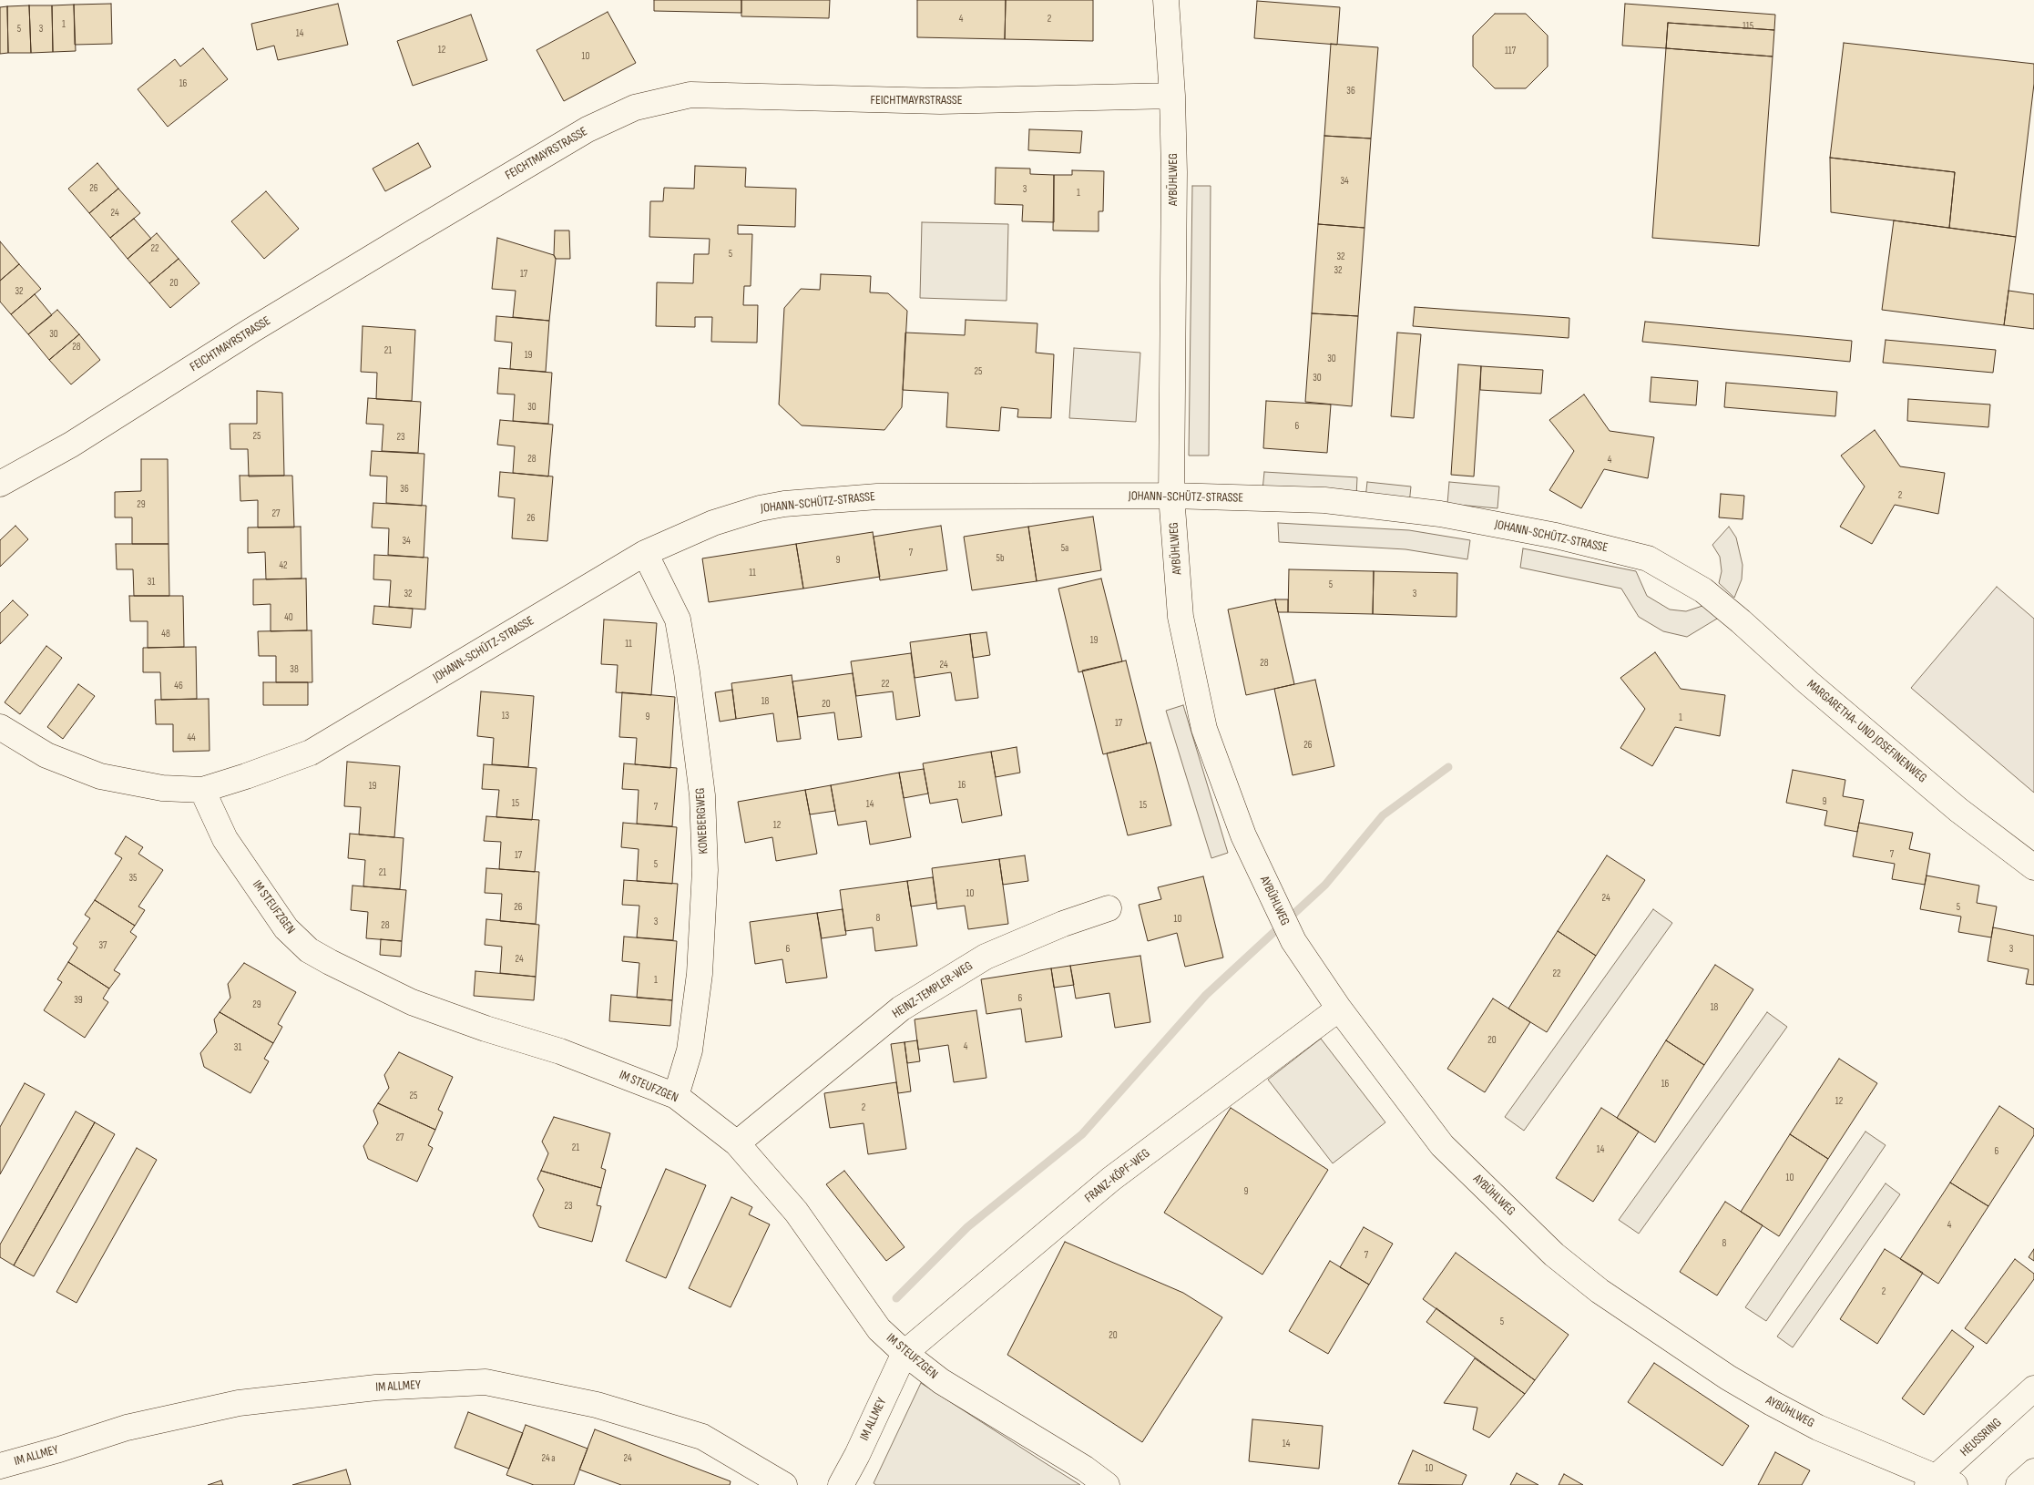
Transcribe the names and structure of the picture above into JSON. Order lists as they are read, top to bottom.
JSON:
{
  "streets": {
    "street": [
      "FEICHTMAYRSTRASSE",
      "AYBÜHLWEG",
      "JOHANN-SCHÜTZ-STRASSE",
      "MARGARETHA- UND JOSEFINENWEG",
      "KONEBERGWEG",
      "IM STEUFZGEN",
      "HEINZ-TEMPLER-WEG",
      "FRANZ-KÖPF-WEG",
      "IM ALLMEY",
      "HEUSSRING"
    ]
  },
  "crossings": [
    ["FEICHTMAYRSTRASSE", "AYBÜHLWEG"],
    ["AYBÜHLWEG", "JOHANN-SCHÜTZ-STRASSE"],
    ["AYBÜHLWEG", "FRANZ-KÖPF-WEG"],
    ["AYBÜHLWEG", "HEUSSRING"],
    ["JOHANN-SCHÜTZ-STRASSE", "MARGARETHA- UND JOSEFINENWEG"],
    ["JOHANN-SCHÜTZ-STRASSE", "KONEBERGWEG"],
    ["JOHANN-SCHÜTZ-STRASSE", "IM STEUFZGEN"],
    ["KONEBERGWEG", "IM STEUFZGEN"],
    ["IM STEUFZGEN", "HEINZ-TEMPLER-WEG"],
    ["IM STEUFZGEN", "FRANZ-KÖPF-WEG"],
    ["IM STEUFZGEN", "IM ALLMEY"],
    ["FRANZ-KÖPF-WEG", "IM ALLMEY"]
  ],
  "house_numbers": [
    "4",
    "2",
    "1",
    "115",
    "5",
    "3",
    "14",
    "12",
    "117",
    "10",
    "16",
    "36",
    "34",
    "26",
    "3",
    "1",
    "24",
    "22",
    "5",
    "32",
    "32",
    "17",
    "20",
    "32",
    "30",
    "28",
    "21",
    "19",
    "30",
    "25",
    "30",
    "30",
    "6",
    "25",
    "23",
    "28",
    "4",
    "36",
    "2",
    "29",
    "27",
    "26",
    "34",
    "5a",
    "7",
    "5b",
    "9",
    "42",
    "11",
    "31",
    "5",
    "32",
    "3",
    "40",
    "48",
    "19",
    "11",
    "28",
    "24",
    "38",
    "22",
    "46",
    "18",
    "20",
    "13",
    "9",
    "1",
    "17",
    "44",
    "26",
    "16",
    "19",
    "9",
    "15",
    "14",
    "15",
    "7",
    "12",
    "7",
    "17",
    "5",
    "21",
    "35",
    "10",
    "24",
    "26",
    "5",
    "8",
    "10",
    "3",
    "28",
    "37",
    "6",
    "3",
    "24",
    "22",
    "1",
    "6",
    "39",
    "29",
    "18",
    "20",
    "4",
    "31",
    "16",
    "25",
    "12",
    "2",
    "27",
    "21",
    "14",
    "6",
    "10",
    "9",
    "23",
    "4",
    "8",
    "7",
    "2",
    "5",
    "20",
    "14",
    "24 a",
    "24",
    "10"
  ]
}
